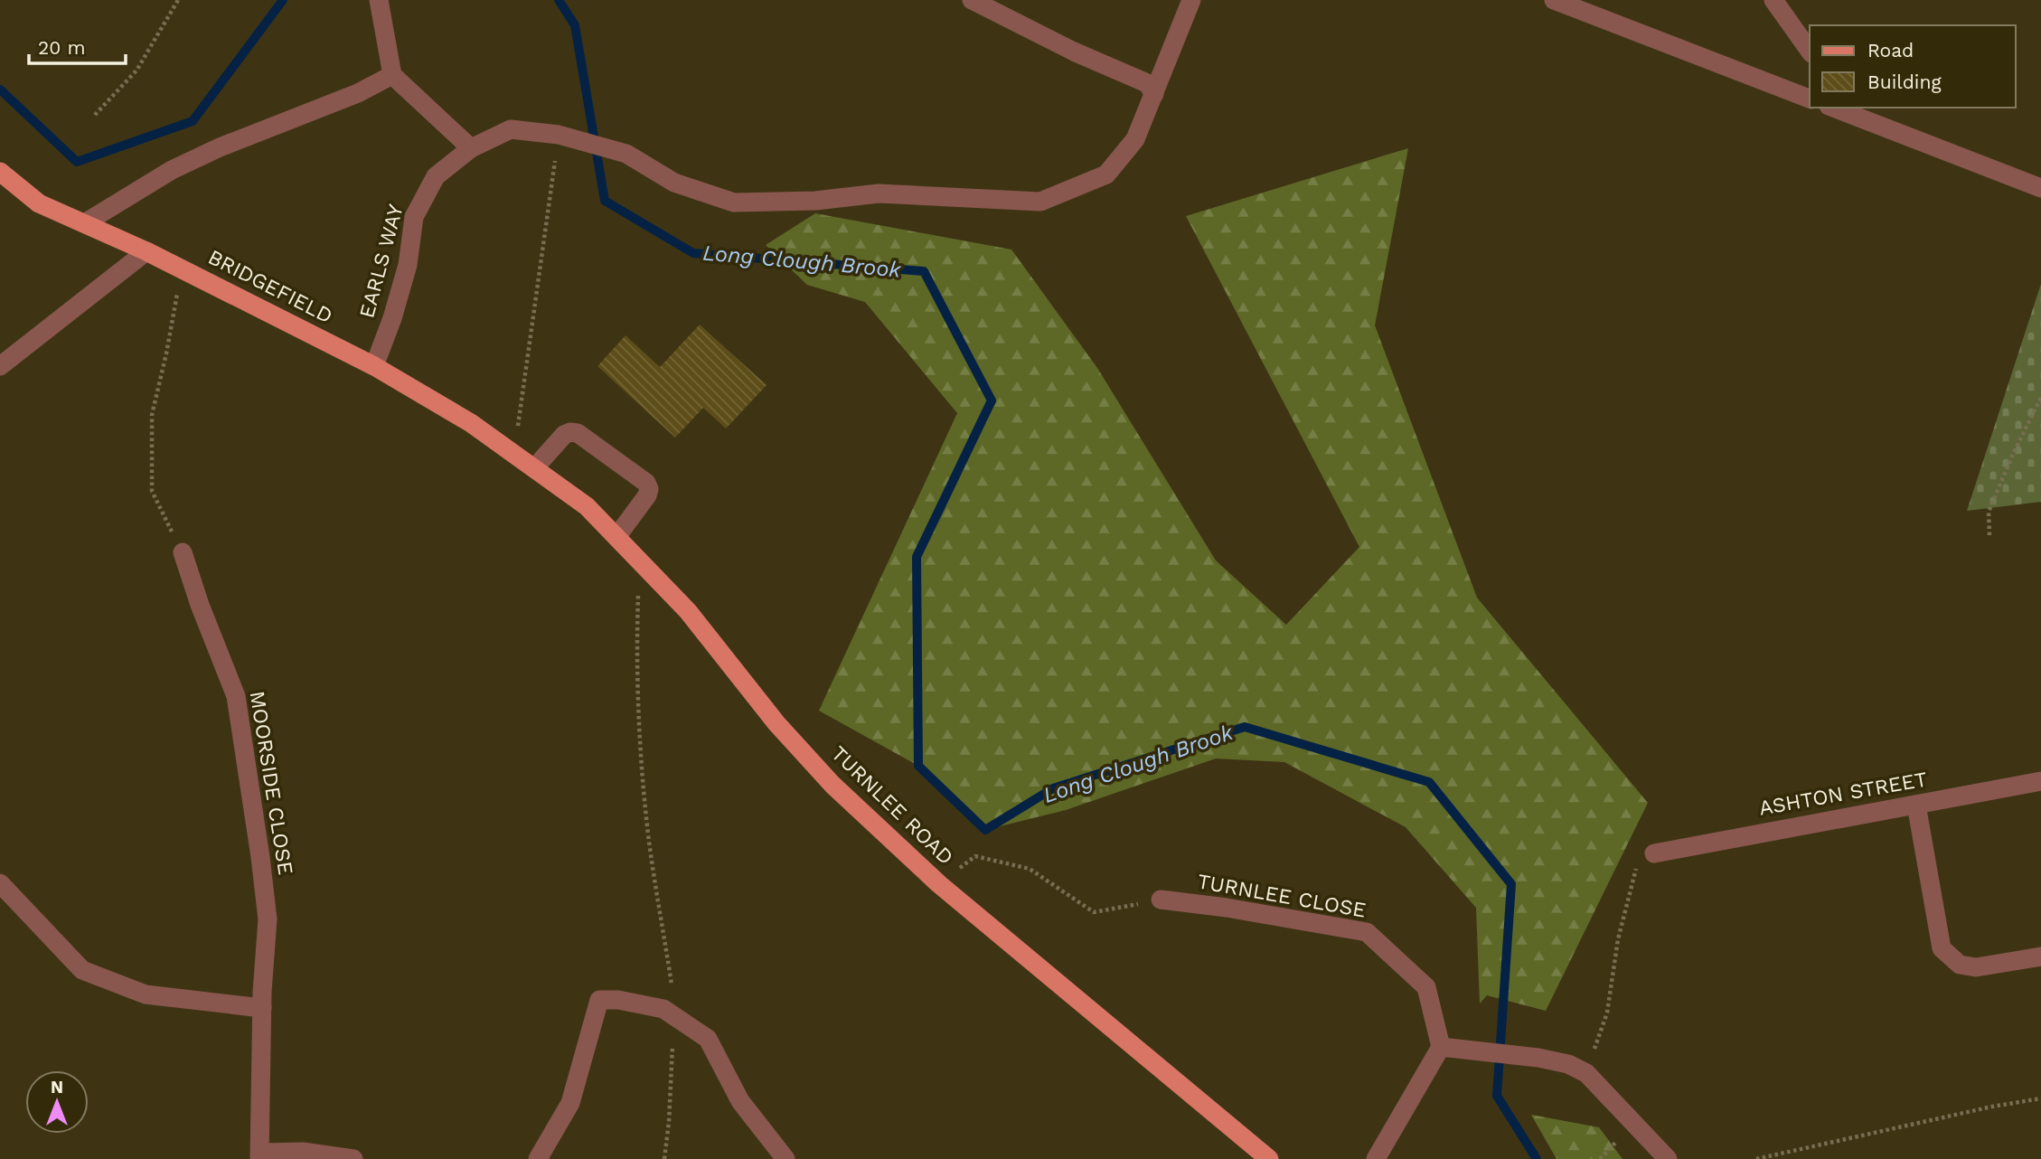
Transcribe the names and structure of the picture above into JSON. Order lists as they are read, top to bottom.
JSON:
{
  "streets": {
    "main road": ["BRIDGEFIELD", "TURNLEE ROAD"],
    "street": [
      "EARLS WAY",
      "MOORSIDE CLOSE",
      "ASHTON STREET",
      "TURNLEE CLOSE"
    ]
  },
  "crossings": [
    ["EARLS WAY", "BRIDGEFIELD"],
    ["BRIDGEFIELD", "TURNLEE ROAD"]
  ],
  "water": ["Long Clough Brook"],
  "legend": ["Road", "Building"],
  "scale_bar": "20 m",
  "north": "top"
}
